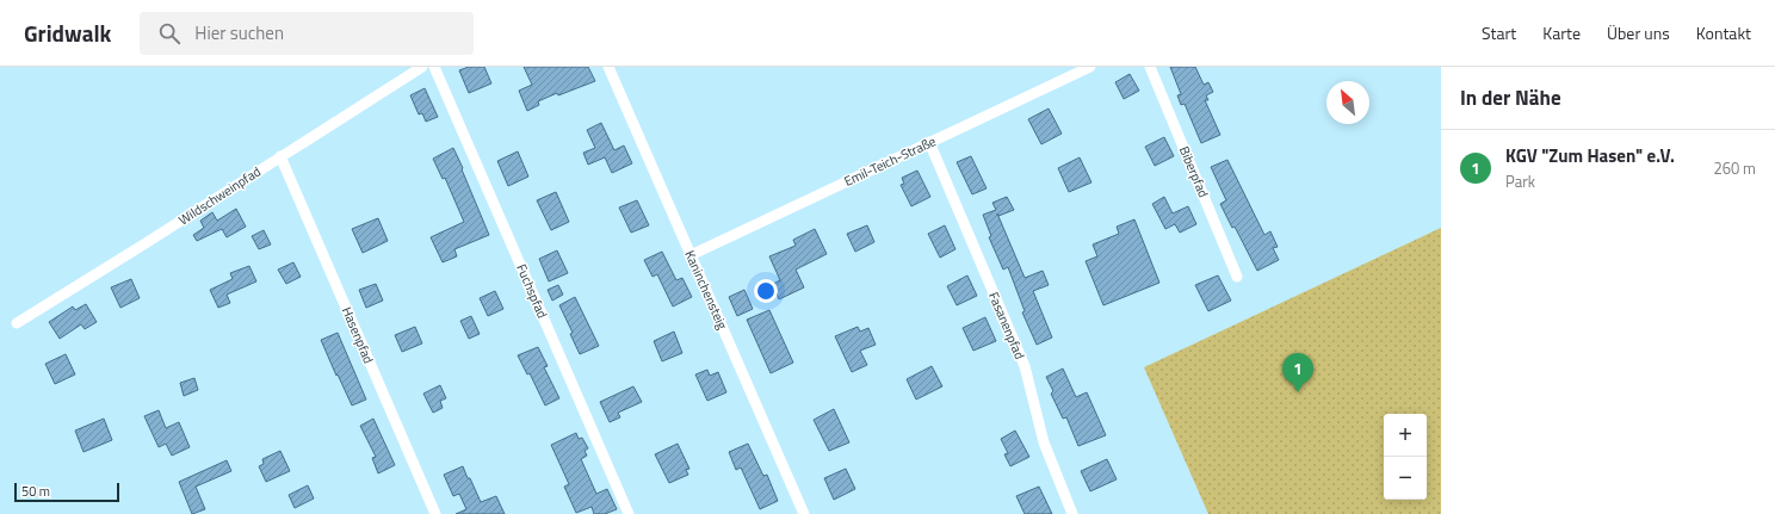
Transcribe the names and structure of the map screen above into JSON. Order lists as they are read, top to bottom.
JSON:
{
  "streets": {
    "street": [
      "Emil-Teich-Straße",
      "Biberpfad",
      "Wildschweinpfad",
      "Kaninchensteig",
      "Fuchspfad",
      "Fasanenpfad",
      "Hasenpfad"
    ]
  },
  "crossings": [
    ["Emil-Teich-Straße", "Kaninchensteig"],
    ["Emil-Teich-Straße", "Fasanenpfad"],
    ["Wildschweinpfad", "Hasenpfad"]
  ],
  "scale_bar": "50 m",
  "north": "top left",
  "page": {
    "header": "Gridwalk",
    "search": "Hier suchen",
    "nav": [
      "Start",
      "Karte",
      "Über uns",
      "Kontakt"
    ],
    "heading": "In der Nähe",
    "list": [
      {
        "mark": "1",
        "name": "KGV \"Zum Hasen\" e.V.",
        "note": "Park",
        "value": "260 m"
      }
    ],
    "pins": "1",
    "map_buttons": ["+", "−"],
    "scale": "50 m"
  }
}
